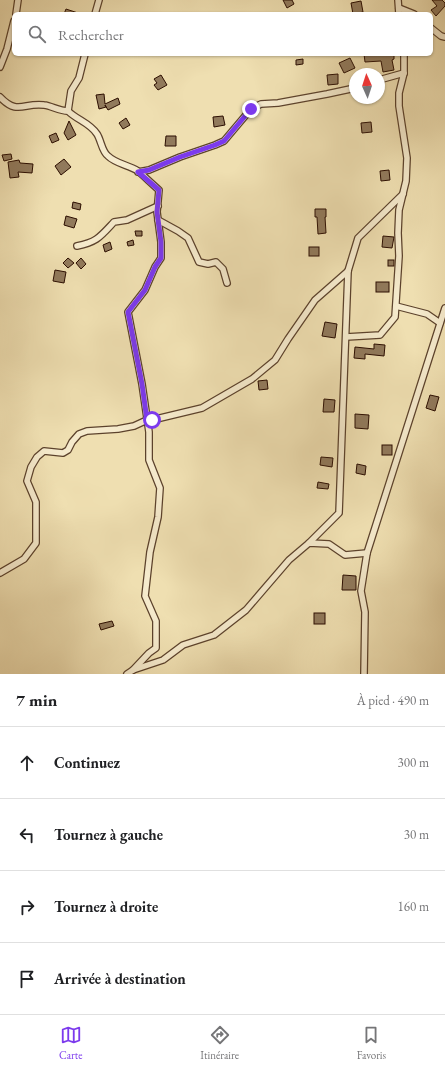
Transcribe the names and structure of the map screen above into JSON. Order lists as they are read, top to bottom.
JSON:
{
  "north": "top",
  "page": {
    "search": "Rechercher",
    "heading": ["7 min", "À pied · 490 m"],
    "list": [
      ["Continuez", "300 m"],
      ["Tournez à gauche", "30 m"],
      ["Tournez à droite", "160 m"],
      "Arrivée à destination"
    ],
    "nav": ["Carte", "Itinéraire", "Favoris"]
  }
}
